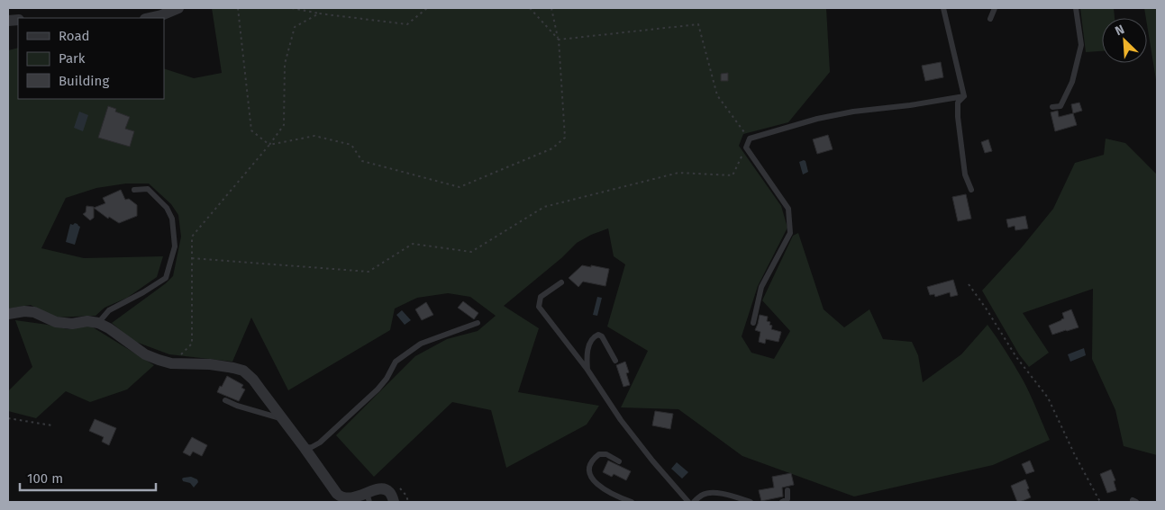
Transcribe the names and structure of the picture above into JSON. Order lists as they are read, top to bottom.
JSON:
{
  "legend": ["Road", "Park", "Building"],
  "scale_bar": "100 m",
  "north": "top left"
}
